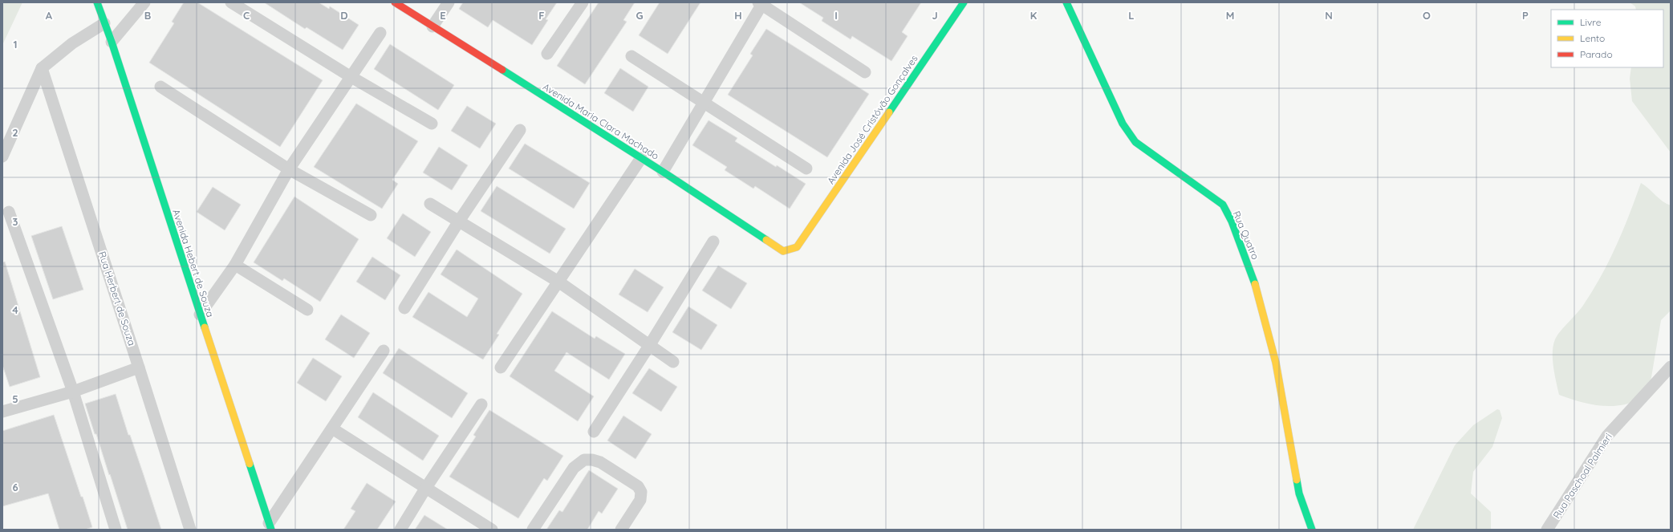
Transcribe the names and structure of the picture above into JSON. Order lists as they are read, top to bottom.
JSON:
{
  "streets": {
    "street": [
      "Avenida José Cristóvão Gonçalves",
      "Avenida Maria Clara Machado",
      "Rua Quatro",
      "Avenida Hebert de Souza",
      "Rua Herbert de Souza",
      "Rua Paschoal Palmieri"
    ]
  },
  "crossings": [
    ["Avenida José Cristóvão Gonçalves", "Avenida Maria Clara Machado"]
  ],
  "legend": ["Livre", "Lento", "Parado"],
  "grid": {
    "columns": [
      "A",
      "B",
      "C",
      "D",
      "E",
      "F",
      "G",
      "H",
      "I",
      "J",
      "K",
      "L",
      "M",
      "N",
      "O",
      "P"
    ],
    "rows": [
      "1",
      "2",
      "3",
      "4",
      "5",
      "6"
    ]
  }
}
